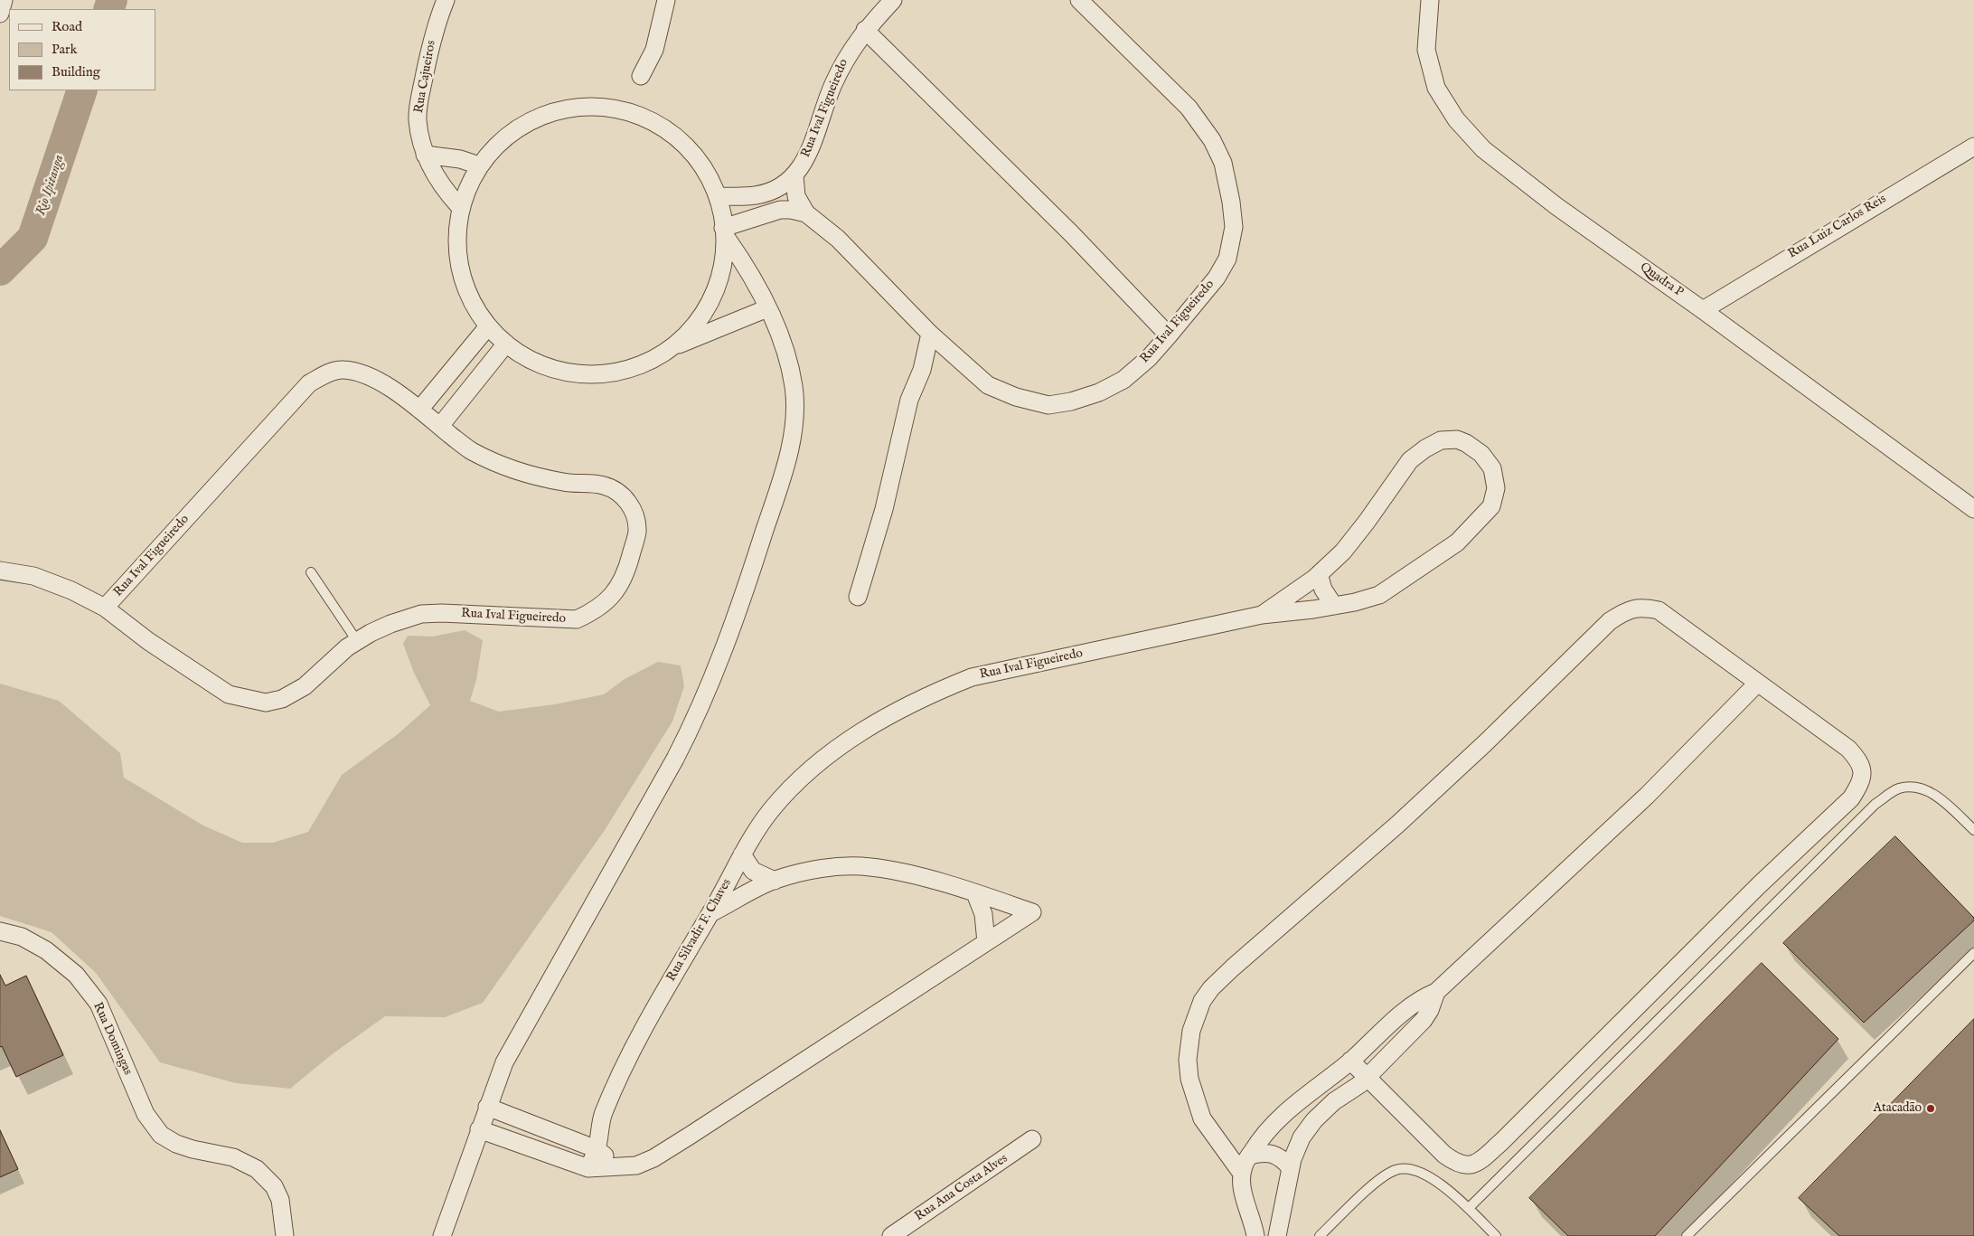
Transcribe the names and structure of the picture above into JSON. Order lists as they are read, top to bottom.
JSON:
{
  "streets": {
    "street": [
      "Rua Cajueiros",
      "Rua Ival Figueiredo",
      "Rua Luiz Carlos Reis",
      "Quadra P",
      "Rua Silvadir F. Chaves",
      "Rua Domingas",
      "Rua Ana Costa Alves"
    ]
  },
  "crossings": [
    ["Rua Ival Figueiredo", "Rua Silvadir F. Chaves"],
    ["Rua Luiz Carlos Reis", "Quadra P"]
  ],
  "water": ["Rio Ipitanga"],
  "places": ["Atacadão"],
  "legend": ["Road", "Park", "Building"]
}
